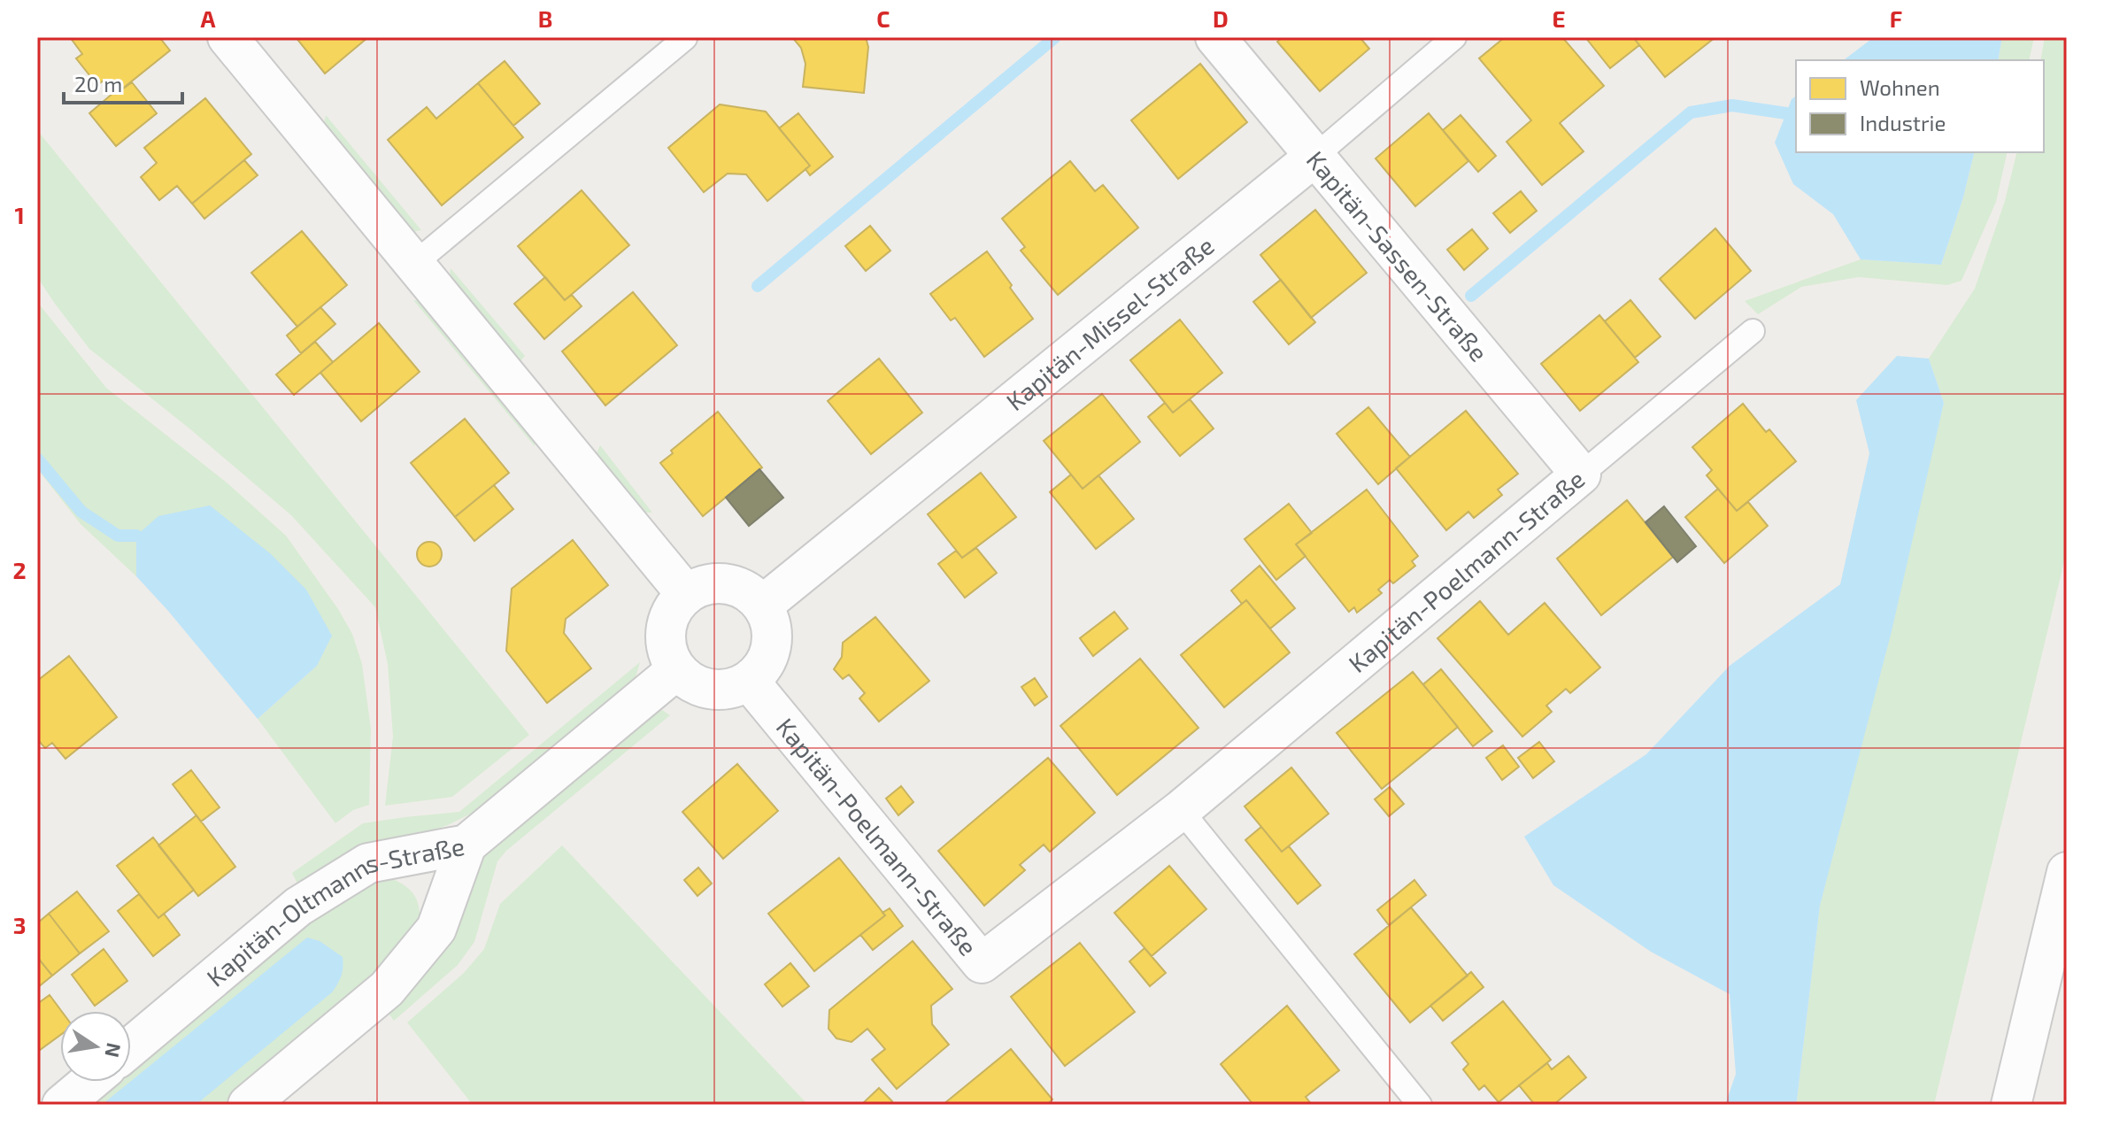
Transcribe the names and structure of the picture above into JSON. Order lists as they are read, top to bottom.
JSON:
{
  "streets": {
    "street": [
      "Kapitän-Sassen-Straße",
      "Kapitän-Missel-Straße",
      "Kapitän-Poelmann-Straße",
      "Kapitän-Oltmanns-Straße"
    ]
  },
  "crossings": [
    ["Kapitän-Sassen-Straße", "Kapitän-Missel-Straße"],
    ["Kapitän-Sassen-Straße", "Kapitän-Poelmann-Straße"],
    ["Kapitän-Missel-Straße", "Kapitän-Poelmann-Straße"],
    ["Kapitän-Missel-Straße", "Kapitän-Oltmanns-Straße"],
    ["Kapitän-Poelmann-Straße", "Kapitän-Oltmanns-Straße"]
  ],
  "legend": ["Wohnen", "Industrie"],
  "scale_bar": "20 m",
  "north": "right",
  "grid": {
    "columns": [
      "A",
      "B",
      "C",
      "D",
      "E",
      "F"
    ],
    "rows": ["1", "2", "3"]
  }
}
